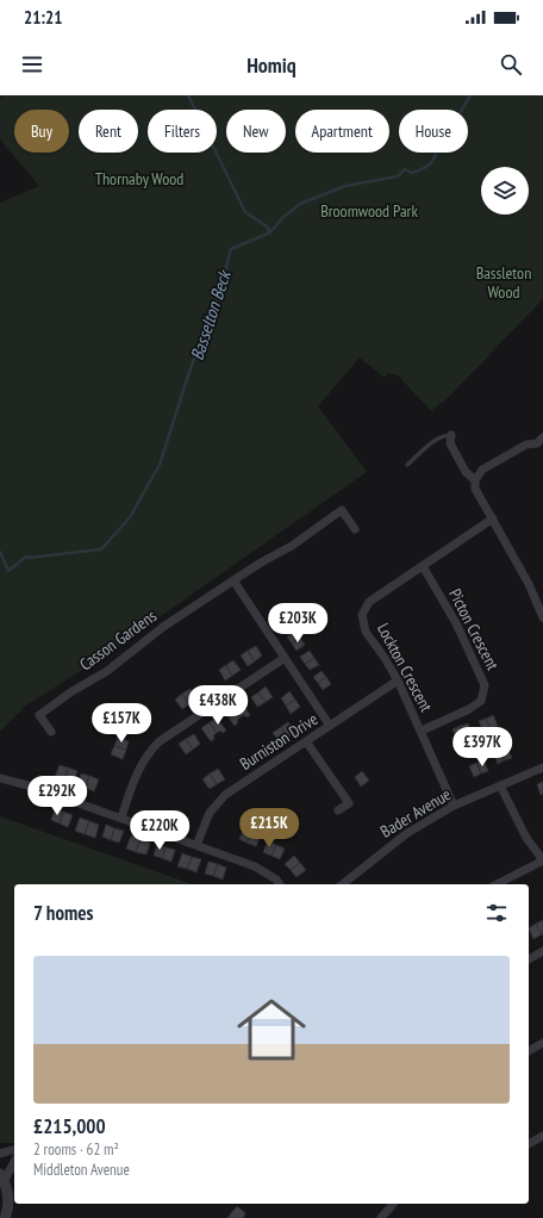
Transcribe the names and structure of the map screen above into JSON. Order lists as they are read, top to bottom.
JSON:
{
  "streets": {
    "street": [
      "Picton Crescent",
      "Casson Gardens",
      "Lockton Crescent",
      "Burniston Drive",
      "Bader Avenue"
    ]
  },
  "crossings": [
    ["Picton Crescent", "Lockton Crescent"],
    ["Lockton Crescent", "Burniston Drive"],
    ["Lockton Crescent", "Bader Avenue"]
  ],
  "water": ["Basselton Beck"],
  "parks": ["Thornaby Wood", "Broomwood Park", "Bassleton Wood"],
  "page": {
    "status": "21:21",
    "header": "Homiq",
    "chip": [
      "Buy",
      "Rent",
      "Filters",
      "New",
      "Apartment",
      "House"
    ],
    "price": [
      "£203K",
      "£438K",
      "£157K",
      "£397K",
      "£292K",
      "£215K",
      "£220K"
    ],
    "heading": "7 homes",
    "list": [
      {
        "name": "£215,000",
        "note": "2 rooms · 62 m² · Middleton Avenue"
      }
    ]
  }
}
